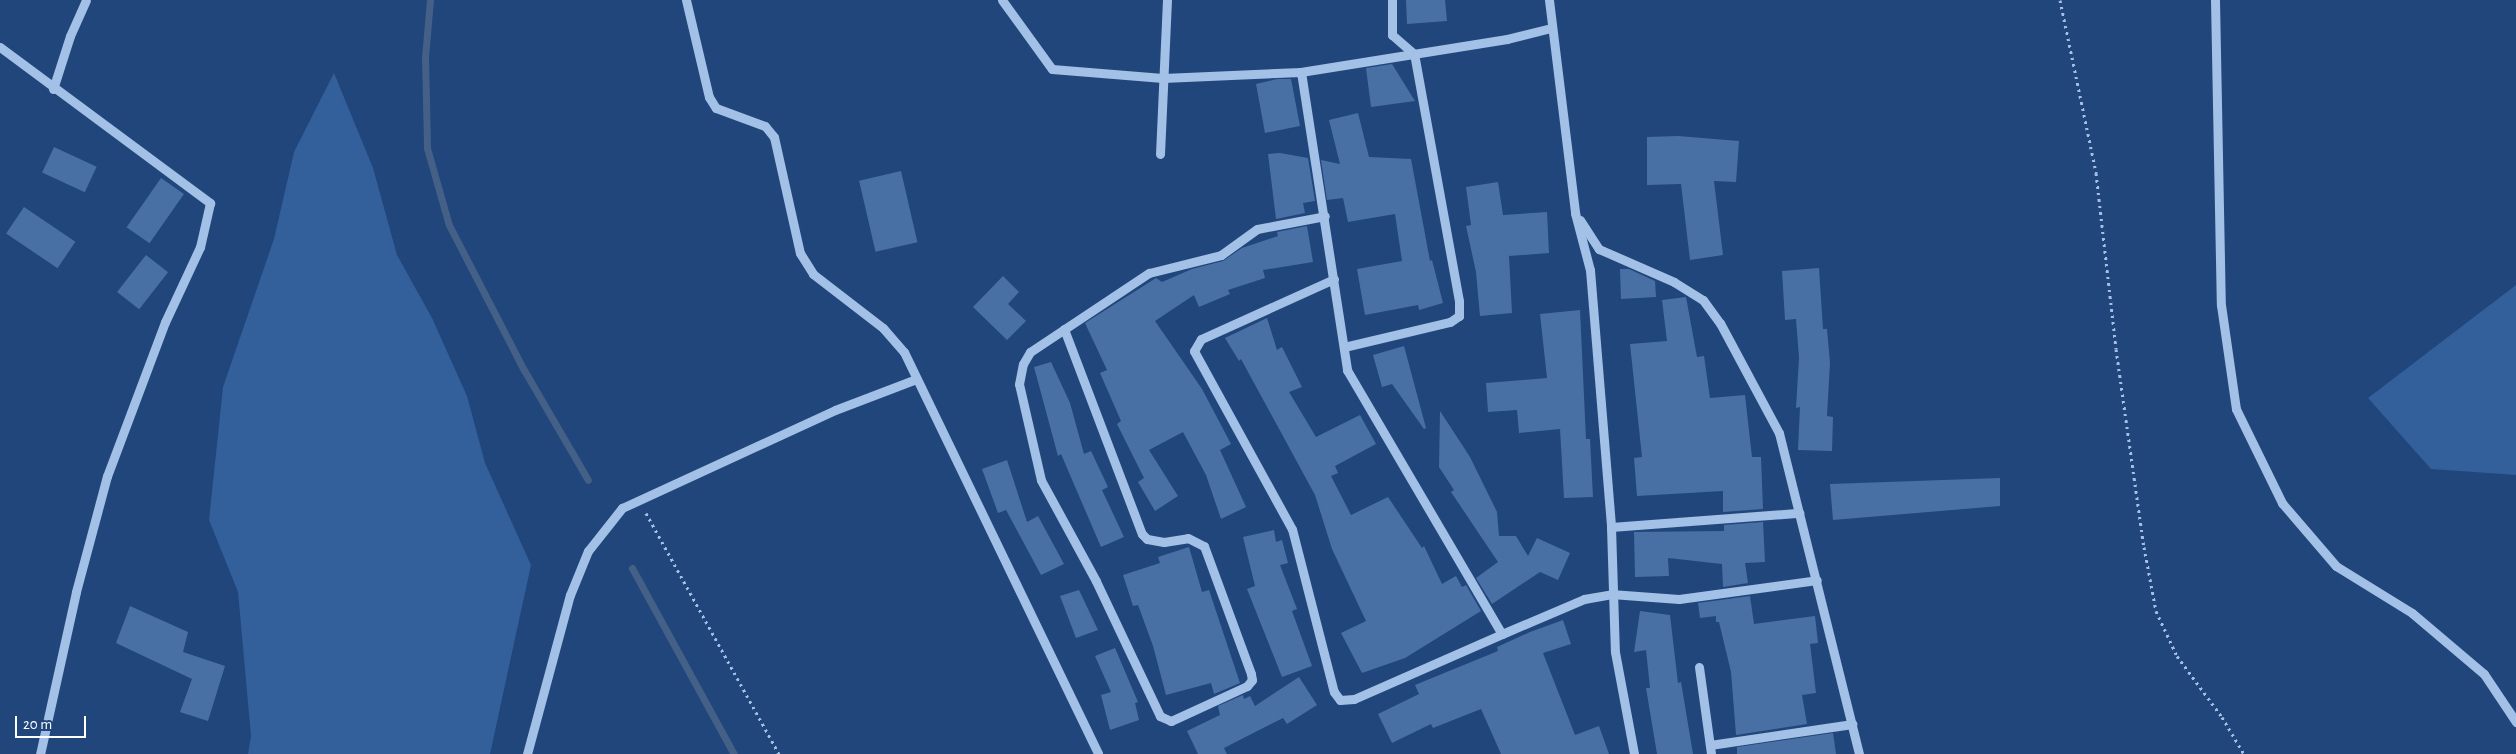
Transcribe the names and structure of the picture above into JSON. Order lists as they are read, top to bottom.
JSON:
{
  "scale_bar": "20 m"
}
